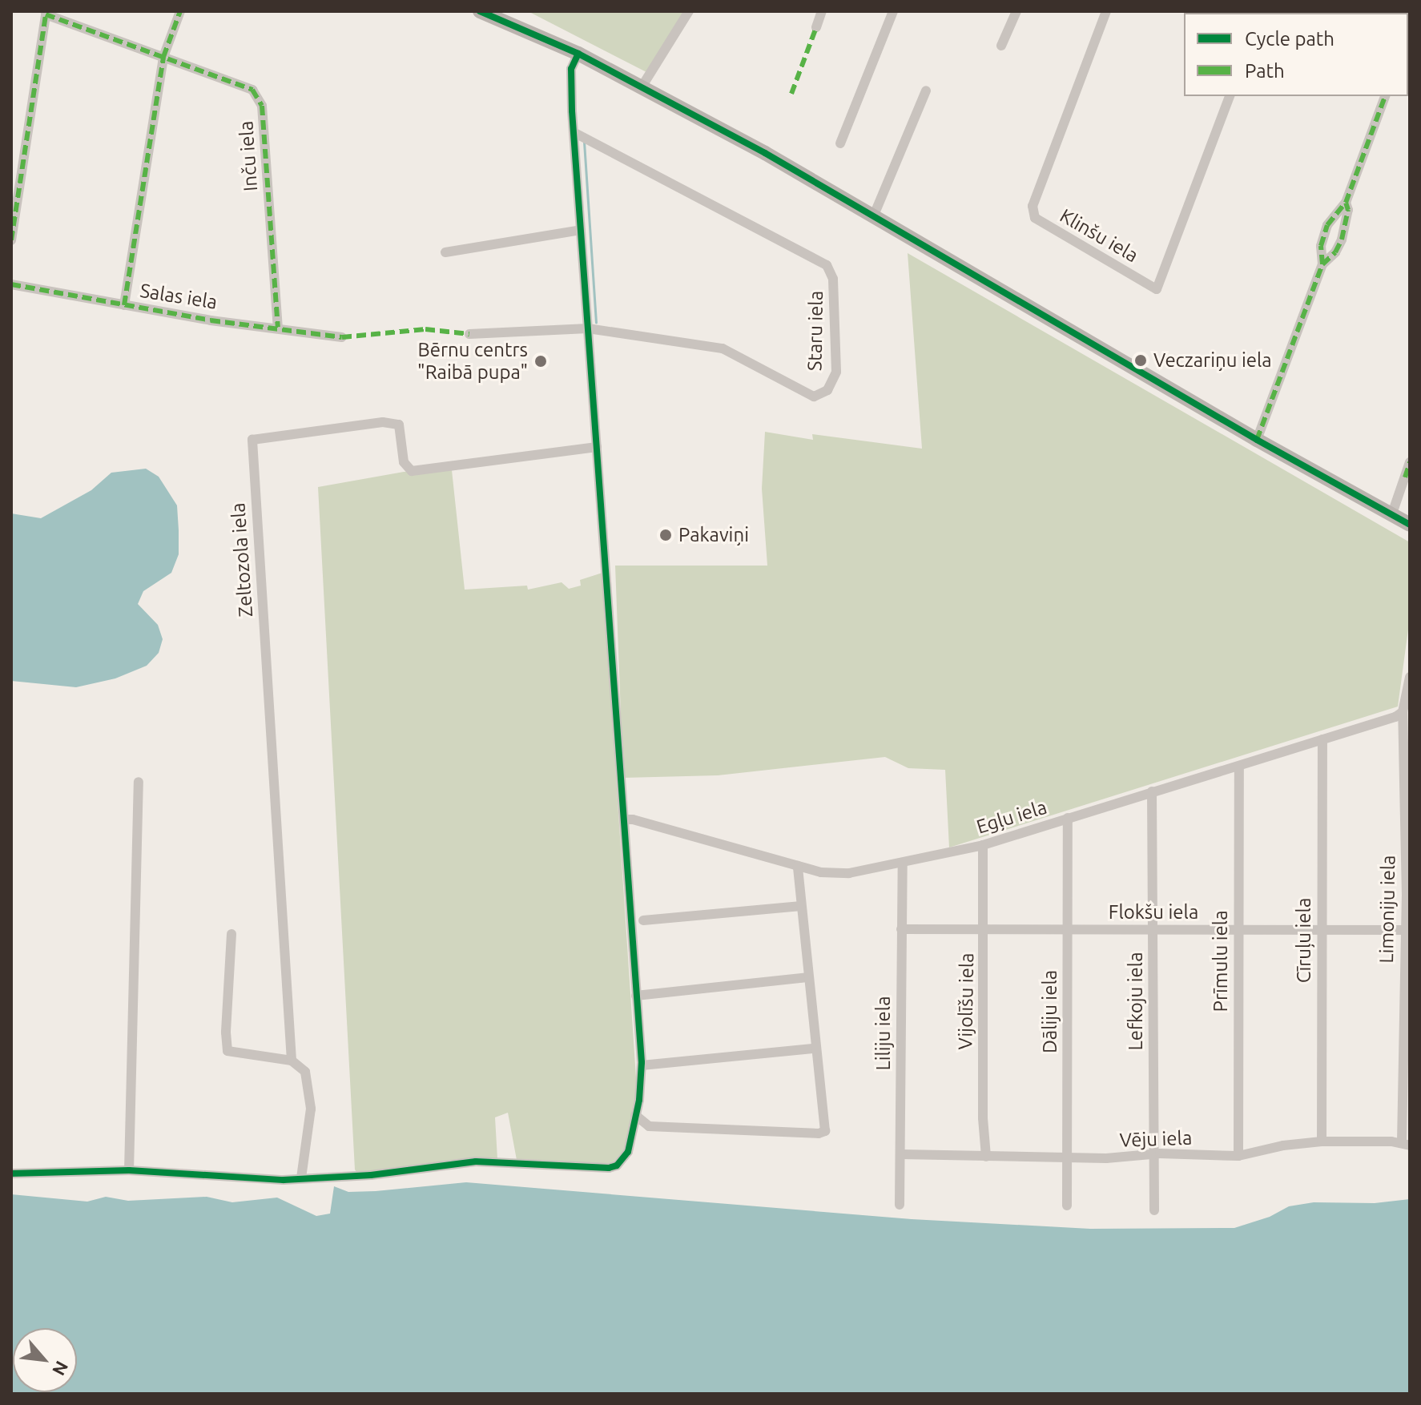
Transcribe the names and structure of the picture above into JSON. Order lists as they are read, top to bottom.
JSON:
{
  "streets": {
    "street": [
      "Inču iela",
      "Klinšu iela",
      "Salas iela",
      "Staru iela",
      "Zeltozola iela",
      "Egļu iela",
      "Limoniju iela",
      "Flokšu iela",
      "Cīruļu iela",
      "Prīmulu iela",
      "Vijolīšu iela",
      "Lefkoju iela",
      "Dāliju iela",
      "Liliju iela",
      "Vēju iela"
    ]
  },
  "crossings": [
    ["Inču iela", "Salas iela"],
    ["Egļu iela", "Limoniju iela"],
    ["Egļu iela", "Cīruļu iela"],
    ["Egļu iela", "Prīmulu iela"],
    ["Egļu iela", "Vijolīšu iela"],
    ["Egļu iela", "Lefkoju iela"],
    ["Egļu iela", "Dāliju iela"],
    ["Egļu iela", "Liliju iela"],
    ["Limoniju iela", "Flokšu iela"],
    ["Limoniju iela", "Vēju iela"],
    ["Flokšu iela", "Cīruļu iela"],
    ["Flokšu iela", "Prīmulu iela"],
    ["Flokšu iela", "Vijolīšu iela"],
    ["Flokšu iela", "Lefkoju iela"],
    ["Flokšu iela", "Dāliju iela"],
    ["Flokšu iela", "Liliju iela"],
    ["Cīruļu iela", "Vēju iela"],
    ["Prīmulu iela", "Vēju iela"],
    ["Vijolīšu iela", "Vēju iela"],
    ["Lefkoju iela", "Vēju iela"],
    ["Dāliju iela", "Vēju iela"],
    ["Liliju iela", "Vēju iela"]
  ],
  "places": ["Veczariņu iela", "Bērnu centrs \"Raibā pupa\"", "Pakaviņi"],
  "legend": ["Cycle path", "Path"],
  "north": "bottom right"
}
